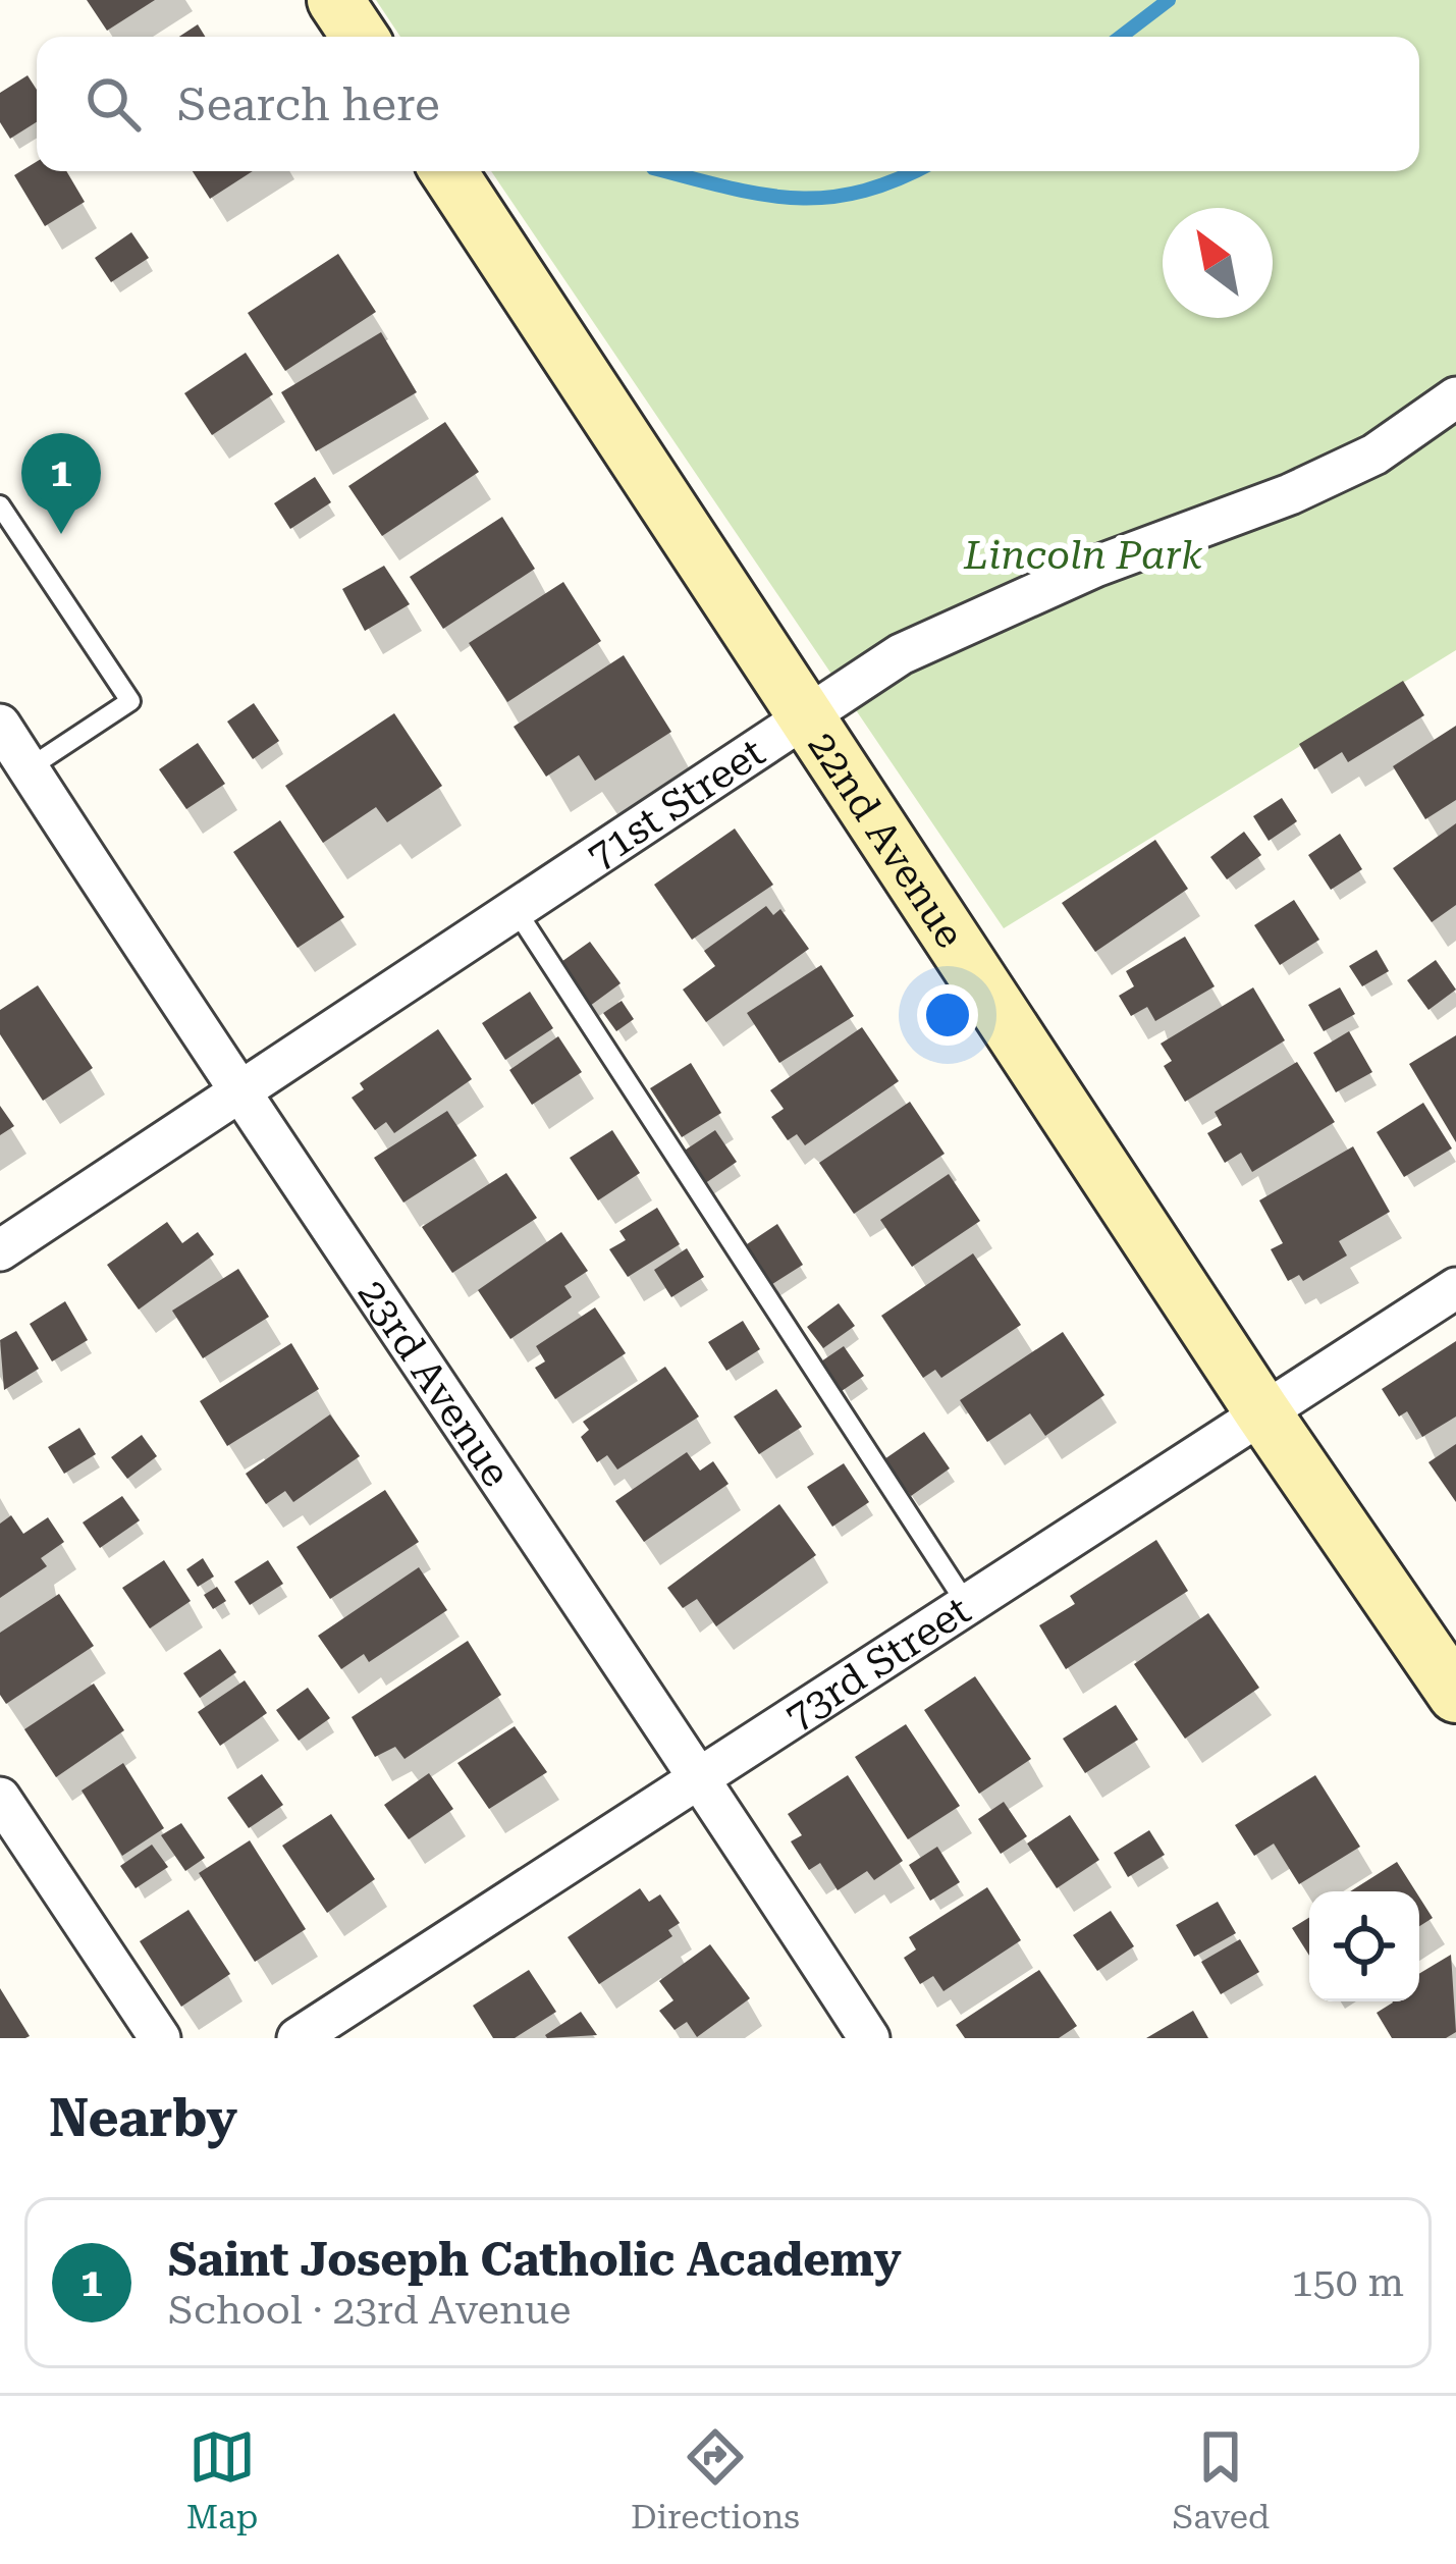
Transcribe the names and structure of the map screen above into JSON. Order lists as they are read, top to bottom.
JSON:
{
  "streets": {
    "street": [
      "71st Street",
      "22nd Avenue",
      "23rd Avenue",
      "73rd Street"
    ]
  },
  "crossings": [
    ["71st Street", "22nd Avenue"],
    ["71st Street", "23rd Avenue"],
    ["22nd Avenue", "73rd Street"],
    ["23rd Avenue", "73rd Street"]
  ],
  "parks": ["Lincoln Park"],
  "north": "top left",
  "page": {
    "search": "Search here",
    "pins": "1",
    "heading": "Nearby",
    "list": [
      {
        "mark": "1",
        "name": "Saint Joseph Catholic Academy",
        "note": "School · 23rd Avenue",
        "value": "150 m"
      }
    ],
    "nav": ["Map", "Directions", "Saved"]
  }
}
